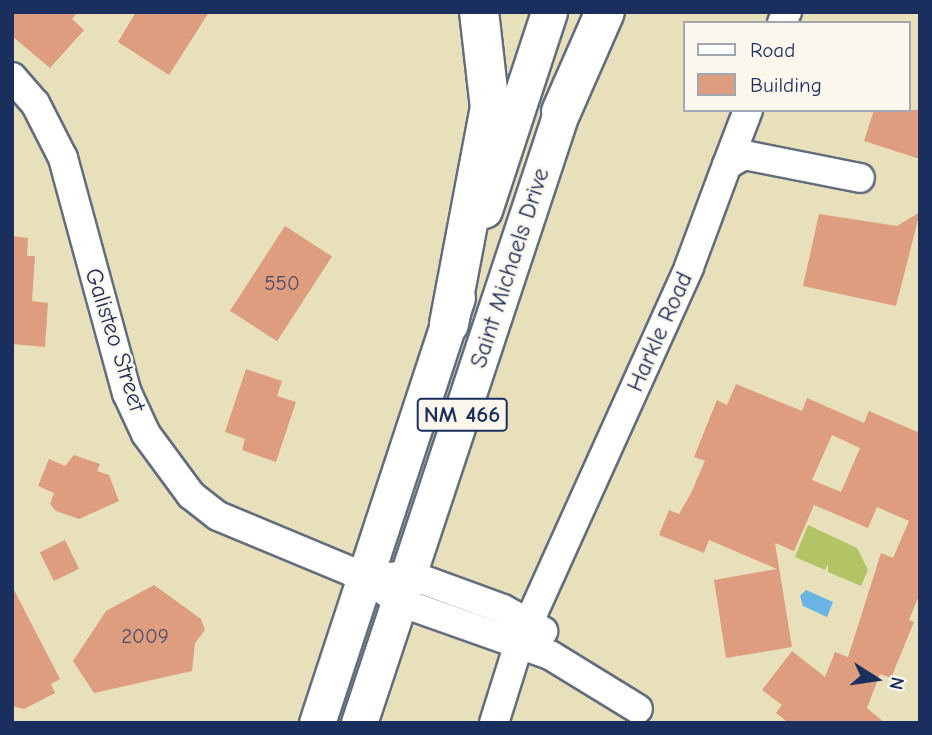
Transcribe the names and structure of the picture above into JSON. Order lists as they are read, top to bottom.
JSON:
{
  "streets": {
    "main road": ["Saint Michaels Drive", "NM 466"],
    "street": ["Harkle Road", "Galisteo Street"]
  },
  "crossings": [
    ["Saint Michaels Drive", "Galisteo Street"],
    ["Harkle Road", "Galisteo Street"]
  ],
  "house_numbers": ["550", "2009"],
  "legend": ["Road", "Building"],
  "north": "right"
}
